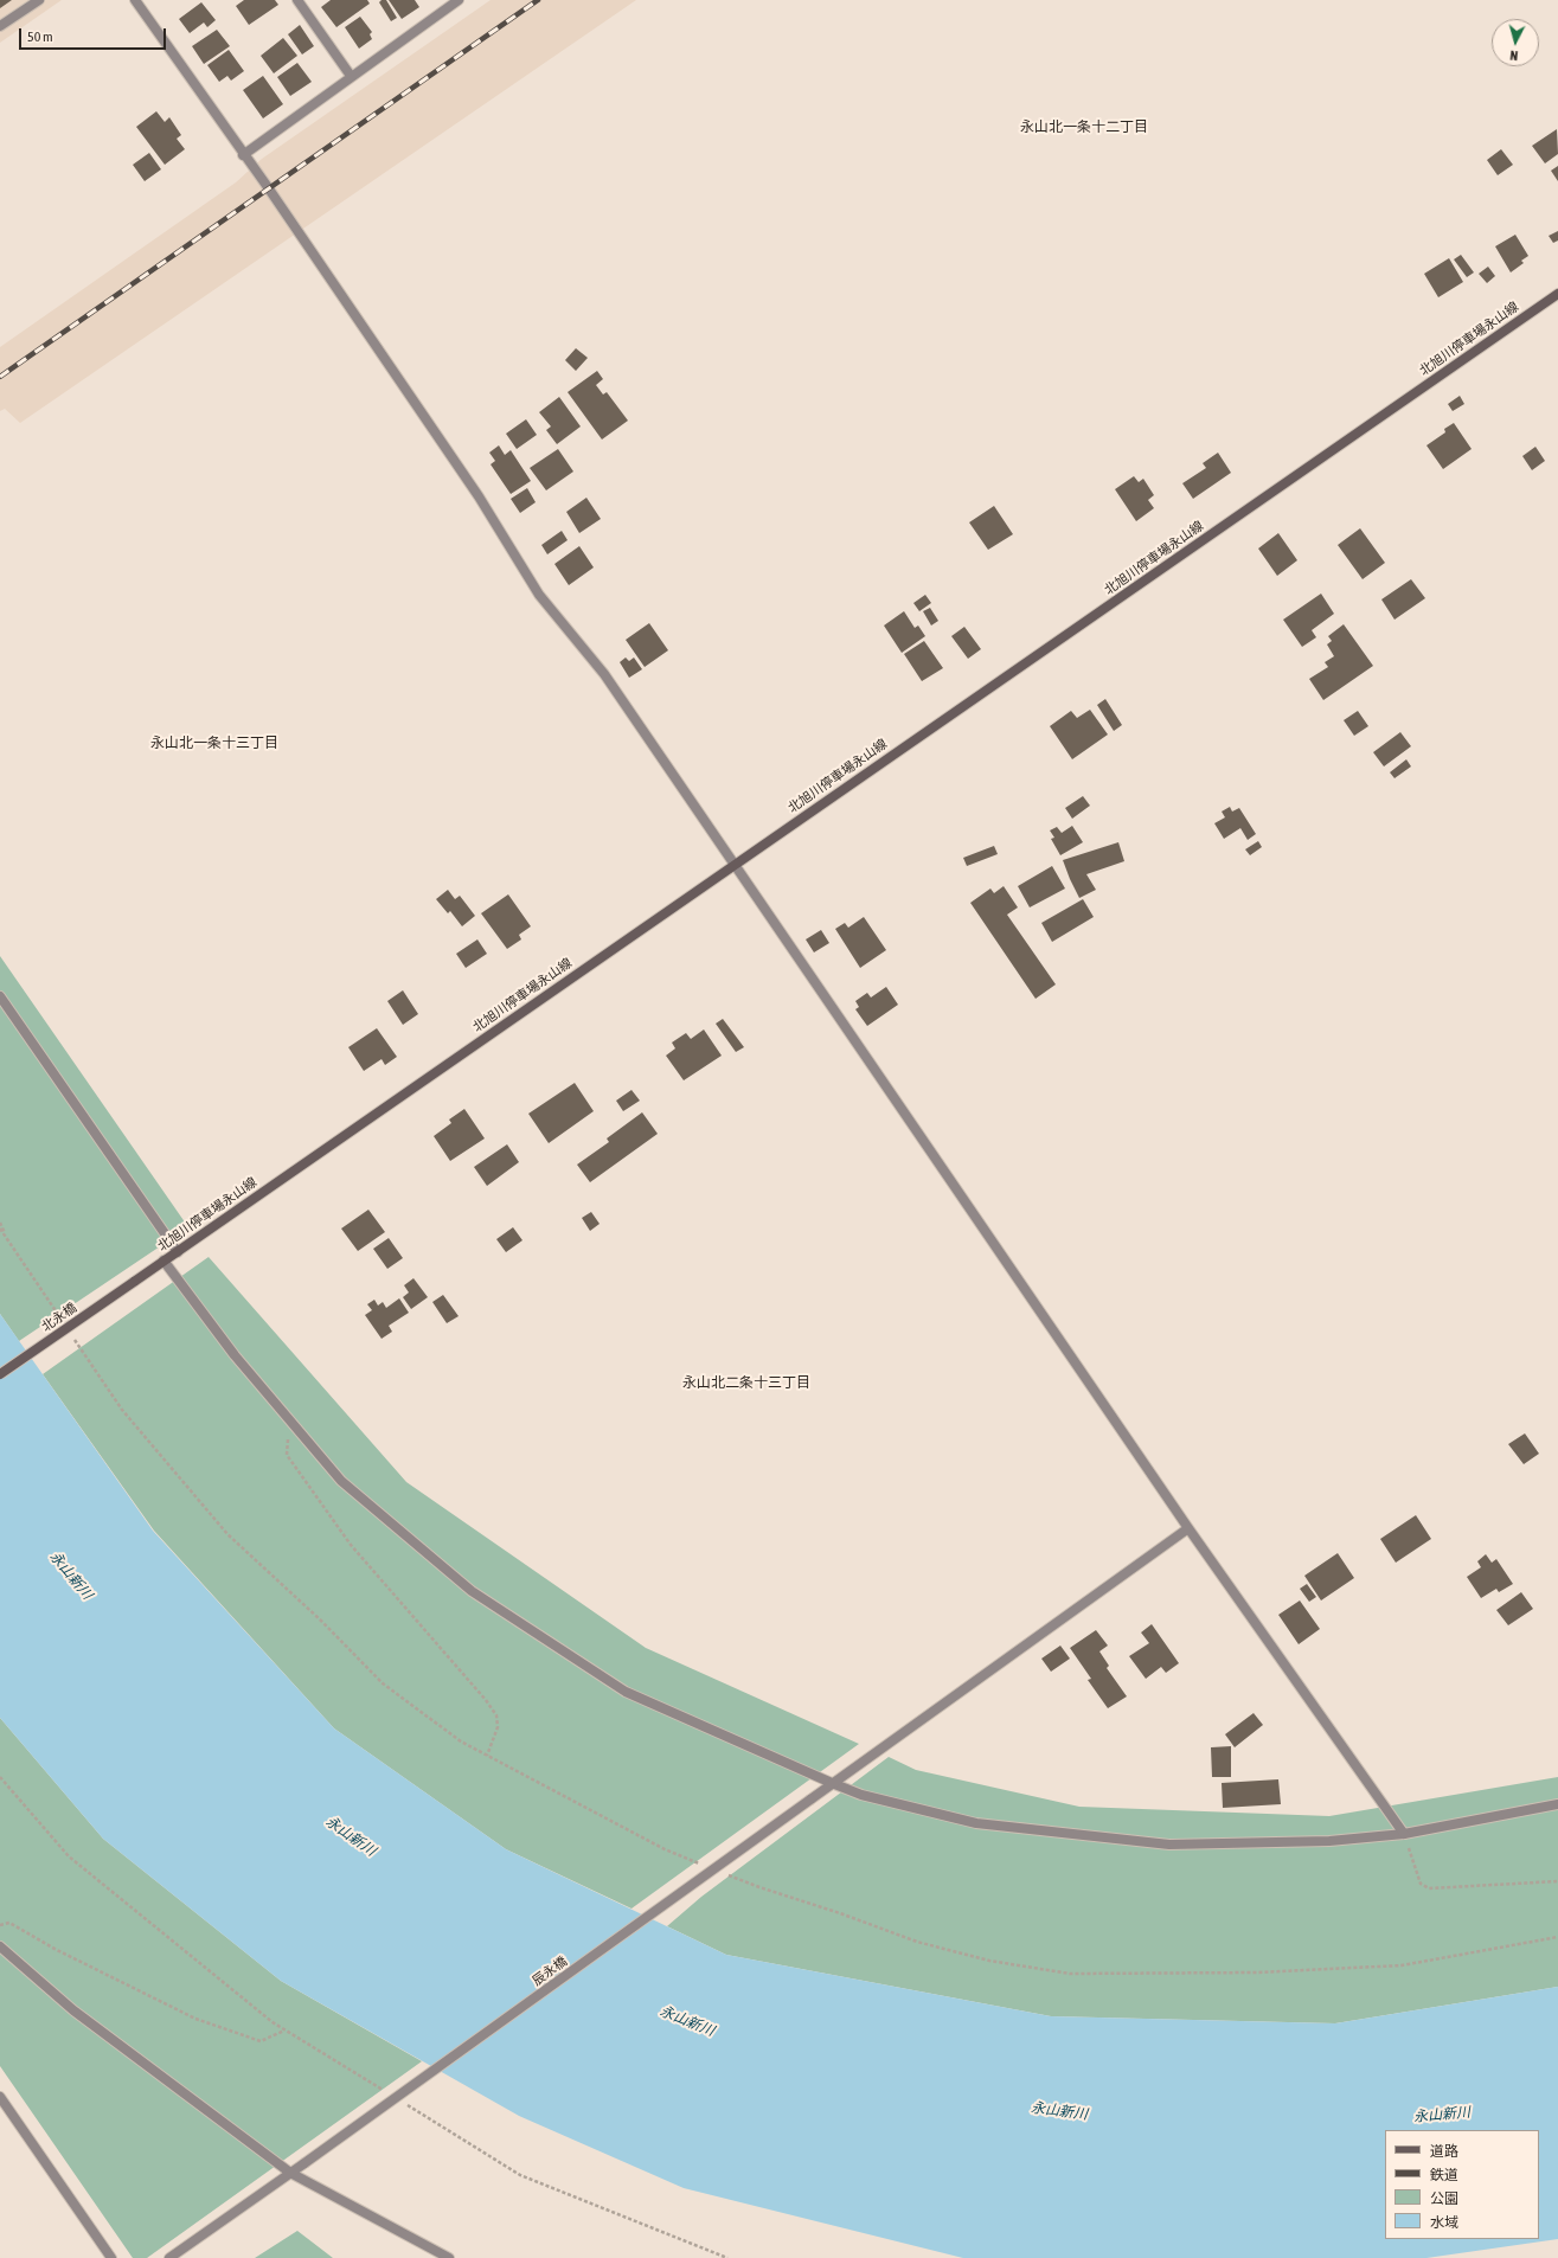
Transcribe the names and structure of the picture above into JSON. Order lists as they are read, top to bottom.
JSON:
{
  "streets": {
    "main road": ["北旭川停車場永山線", "北永橋"],
    "street": ["辰永橋"]
  },
  "crossings": [
    ["北旭川停車場永山線", "北永橋"]
  ],
  "districts": ["永山北一条十二丁目", "永山北一条十三丁目", "永山北二条十三丁目"],
  "water": ["永山新川"],
  "legend": [
    "道路",
    "鉄道",
    "公園",
    "水域"
  ],
  "scale_bar": "50 m",
  "north": "bottom"
}
